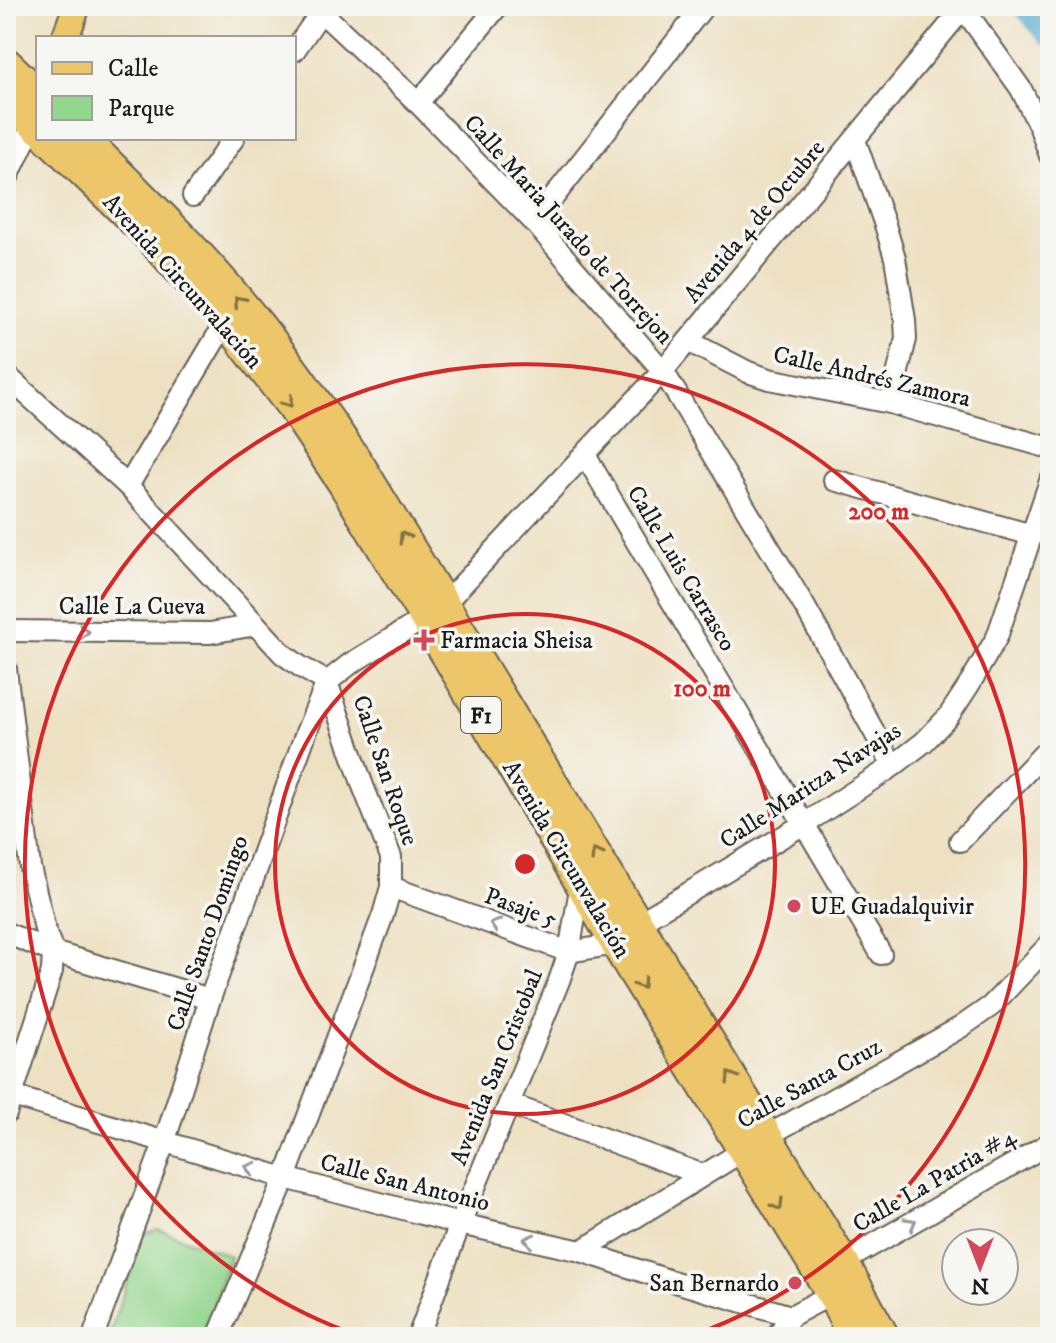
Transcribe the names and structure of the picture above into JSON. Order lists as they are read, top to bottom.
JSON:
{
  "streets": {
    "highway": ["Avenida Circunvalación", "F1"],
    "street": [
      "Avenida 4 de Octubre",
      "Calle Maria Jurado de Torrejon",
      "Calle Andrés Zamora",
      "Calle Luis Carrasco",
      "Calle La Cueva",
      "Calle San Roque",
      "Calle Maritza Navajas",
      "Pasaje 5",
      "Calle Santo Domingo",
      "Avenida San Cristobal",
      "Calle Santa Cruz",
      "Calle La Patria #4",
      "Calle San Antonio"
    ]
  },
  "crossings": [
    ["Avenida 4 de Octubre", "Calle Maria Jurado de Torrejon"],
    ["Avenida 4 de Octubre", "Avenida Circunvalación"],
    ["Avenida 4 de Octubre", "Calle Andrés Zamora"],
    ["Avenida 4 de Octubre", "Calle Luis Carrasco"],
    ["Calle Maria Jurado de Torrejon", "Calle Maritza Navajas"],
    ["Avenida Circunvalación", "Calle Maritza Navajas"],
    ["Avenida Circunvalación", "Pasaje 5"],
    ["Avenida Circunvalación", "Avenida San Cristobal"],
    ["Avenida Circunvalación", "Calle Santa Cruz"],
    ["Avenida Circunvalación", "Calle La Patria #4"],
    ["Calle Luis Carrasco", "Calle Maritza Navajas"],
    ["Calle La Cueva", "Calle San Roque"],
    ["Calle San Roque", "Pasaje 5"],
    ["Calle San Roque", "Calle Santo Domingo"],
    ["Calle San Roque", "Calle San Antonio"],
    ["Pasaje 5", "Avenida San Cristobal"],
    ["Calle Santo Domingo", "Calle San Antonio"],
    ["Avenida San Cristobal", "Calle San Antonio"],
    ["Calle Santa Cruz", "Calle San Antonio"]
  ],
  "one_way": ["Calle La Cueva", "Pasaje 5", "Calle La Patria #4"],
  "places": {
    "health": ["Farmacia Sheisa"],
    "other": ["UE Guadalquivir", "San Bernardo"]
  },
  "legend": ["Calle", "Parque"],
  "north": "bottom",
  "rings": ["200 m", "100 m"]
}
